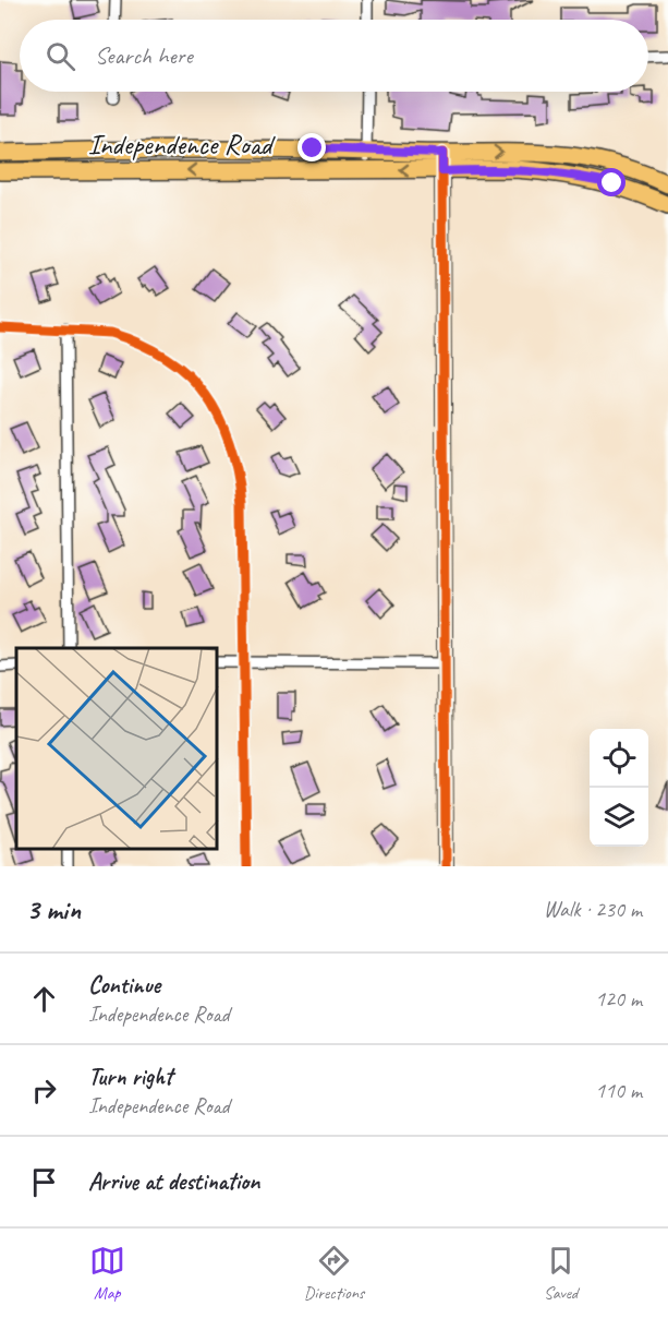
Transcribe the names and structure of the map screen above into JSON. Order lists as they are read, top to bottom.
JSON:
{
  "streets": {
    "main road": ["Independence Road"]
  },
  "page": {
    "search": "Search here",
    "heading": ["3 min", "Walk · 230 m"],
    "list": [
      ["Continue", "Independence Road", "120 m"],
      ["Turn right", "Independence Road", "110 m"],
      "Arrive at destination"
    ],
    "nav": ["Map", "Directions", "Saved"]
  }
}
